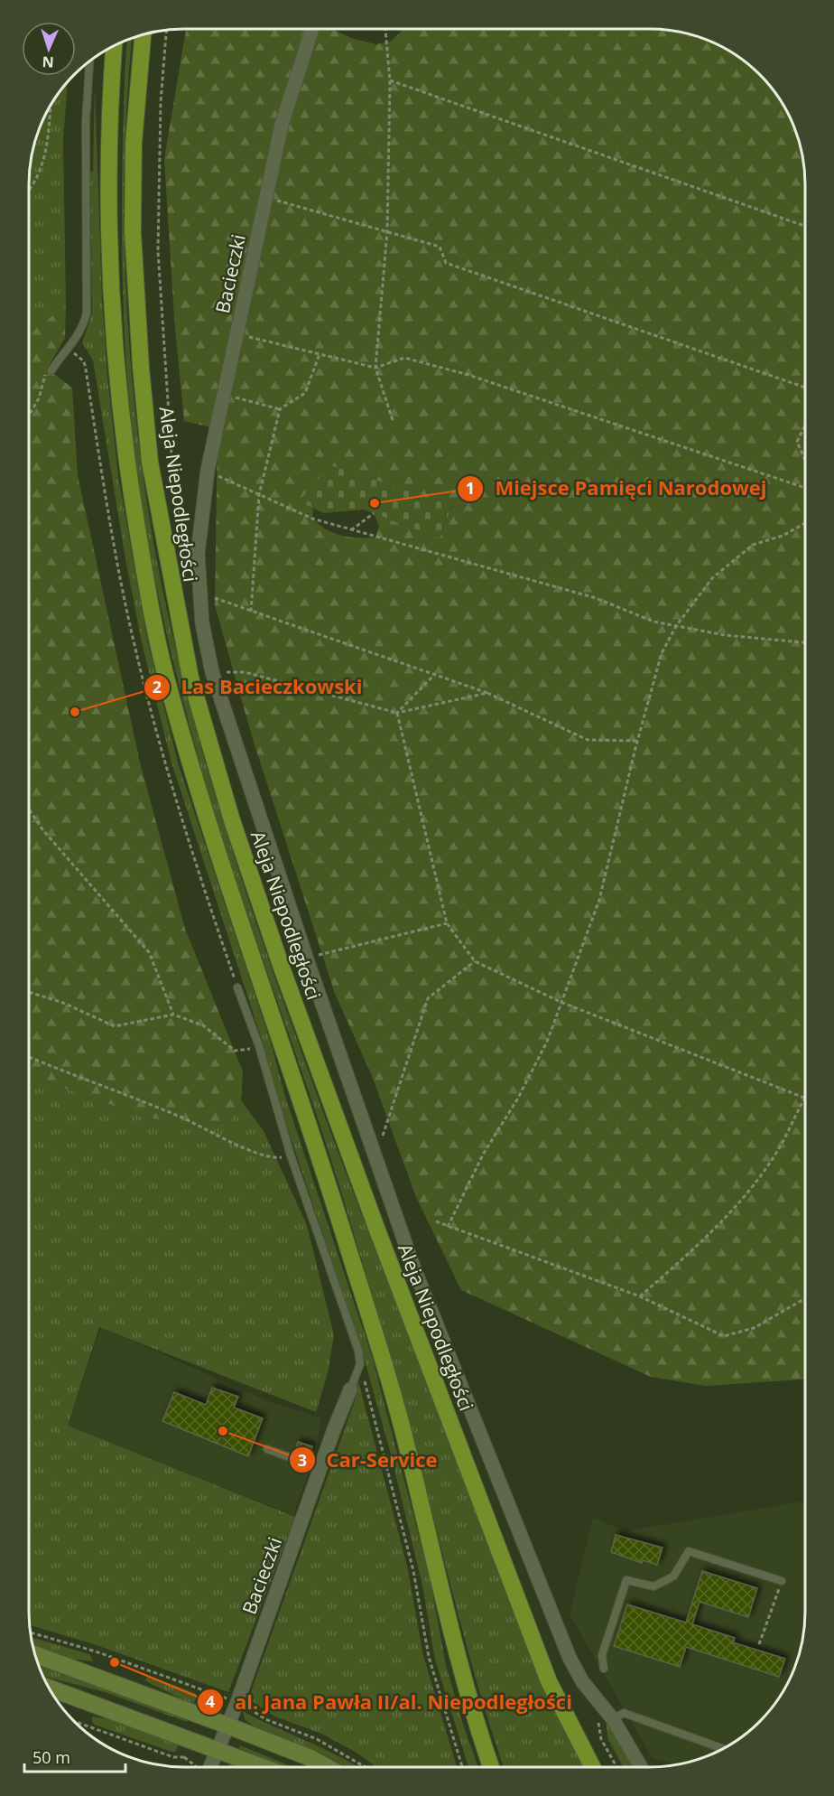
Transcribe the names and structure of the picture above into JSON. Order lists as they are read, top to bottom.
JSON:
{
  "streets": {
    "main road": ["Aleja Niepodległości"],
    "street": ["Bacieczki"]
  },
  "places": [
    "Miejsce Pamięci Narodowej",
    "Las Bacieczkowski",
    "Car-Service",
    "al. Jana Pawła II/al. Niepodległości"
  ],
  "scale_bar": "50 m",
  "north": "bottom"
}
